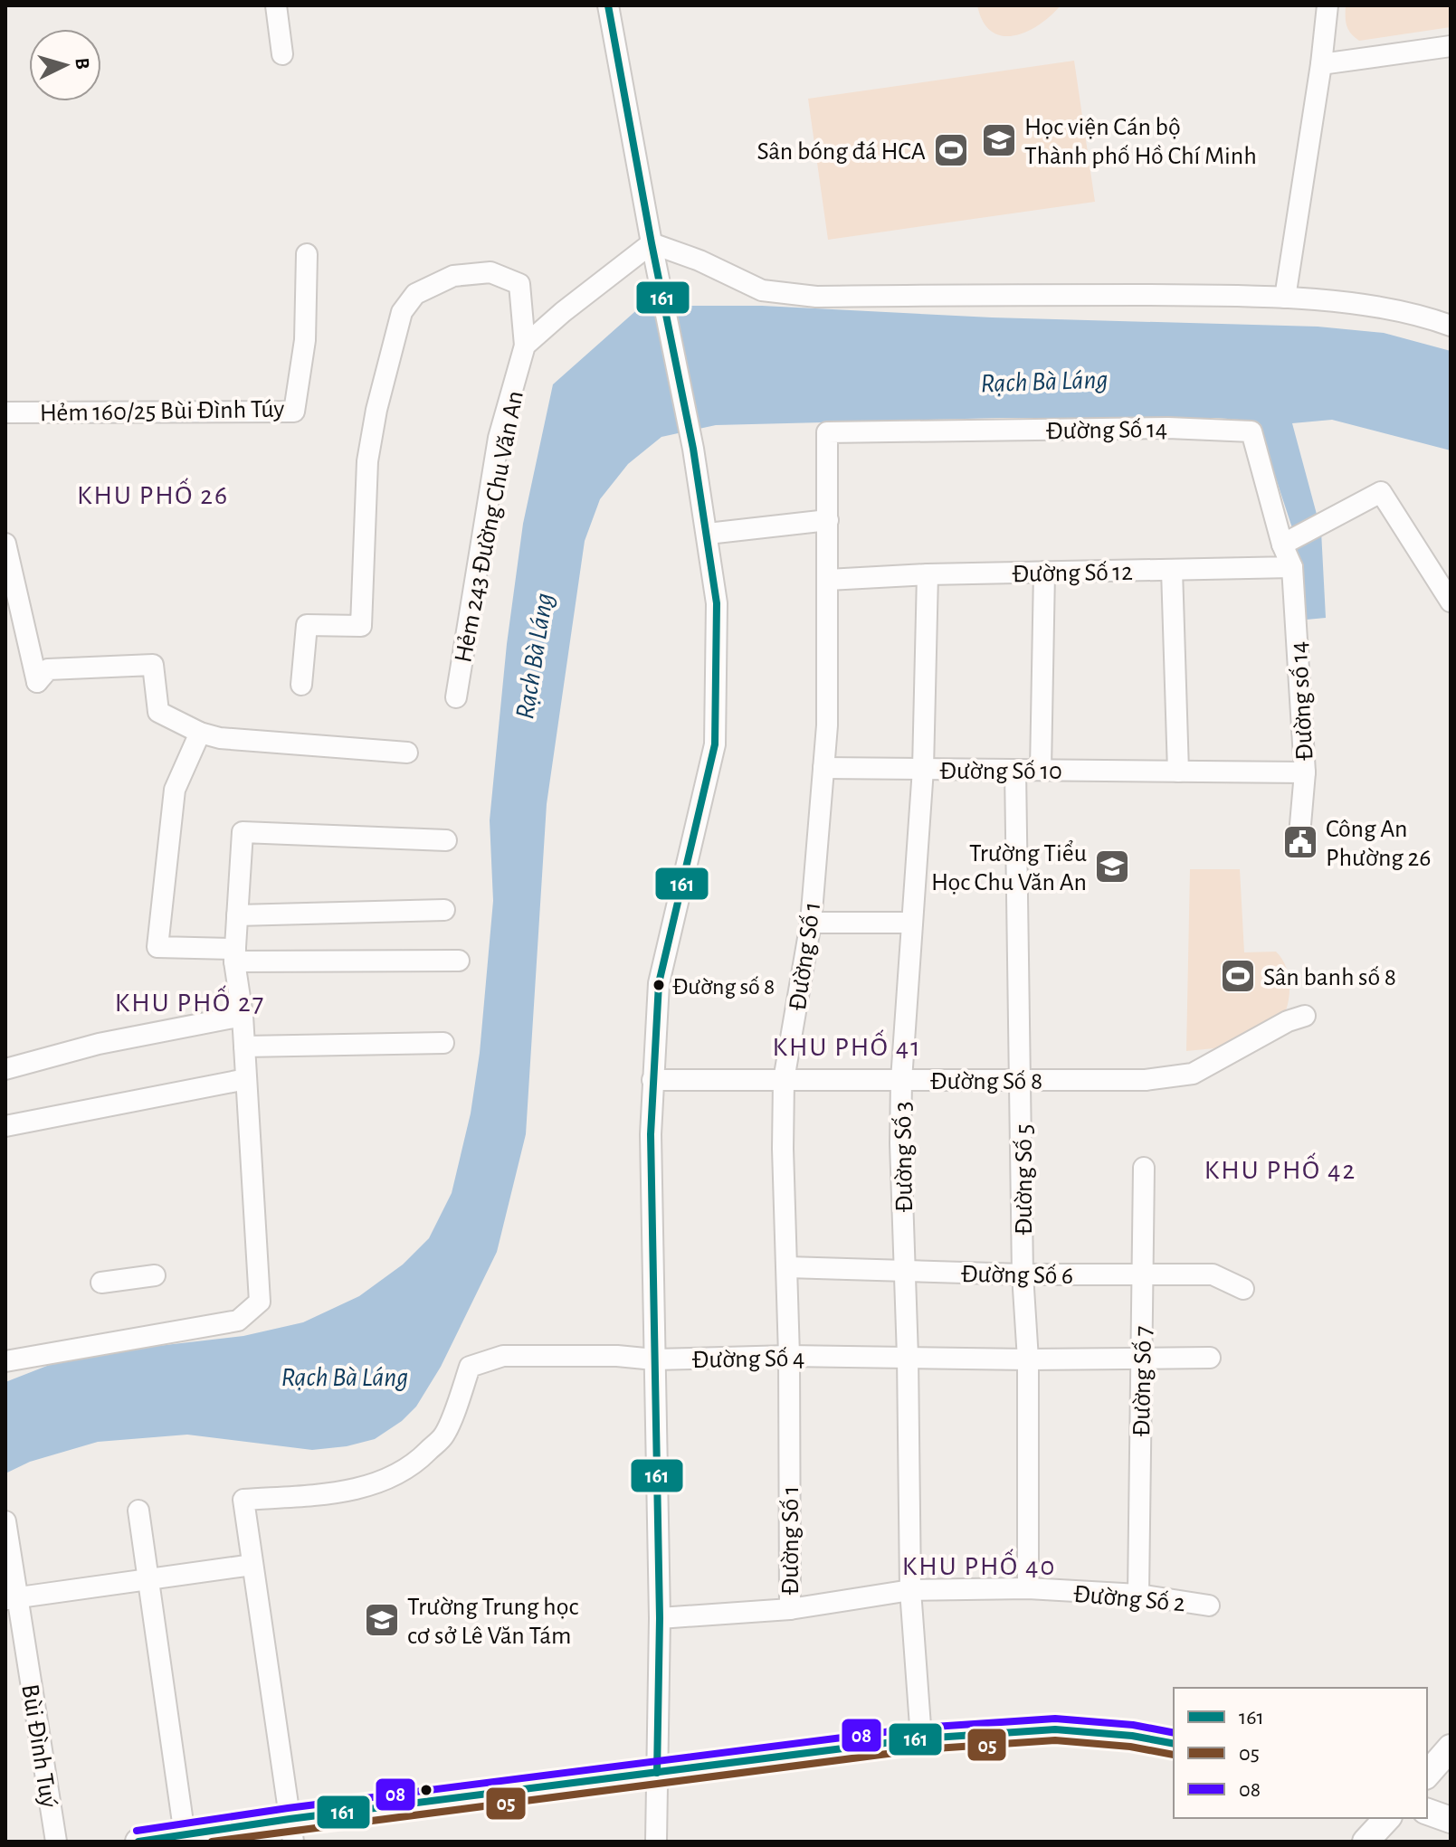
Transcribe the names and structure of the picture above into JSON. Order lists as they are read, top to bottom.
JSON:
{
  "streets": {
    "street": [
      "Hẻm 160/25 Bùi Đình Túy",
      "Đường Số 14",
      "Hẻm 243 Đường Chu Văn An",
      "Đường Số 12",
      "Đường số 14",
      "Đường Số 10",
      "Đường Số 1",
      "Đường Số 8",
      "Đường Số 3",
      "Đường Số 5",
      "Đường Số 6",
      "Đường Số 4",
      "Đường Số 7",
      "Đường Số 2",
      "Bùi Đình Tuý"
    ]
  },
  "crossings": [
    ["Đường Số 14", "Đường Số 1"],
    ["Đường Số 12", "Đường số 14"],
    ["Đường Số 12", "Đường Số 1"],
    ["Đường Số 12", "Đường Số 3"],
    ["Đường số 14", "Đường Số 10"],
    ["Đường Số 10", "Đường Số 1"],
    ["Đường Số 10", "Đường Số 3"],
    ["Đường Số 10", "Đường Số 5"],
    ["Đường Số 1", "Đường Số 8"],
    ["Đường Số 1", "Đường Số 6"],
    ["Đường Số 1", "Đường Số 4"],
    ["Đường Số 1", "Đường Số 2"],
    ["Đường Số 8", "Đường Số 3"],
    ["Đường Số 8", "Đường Số 5"],
    ["Đường Số 3", "Đường Số 6"],
    ["Đường Số 3", "Đường Số 4"],
    ["Đường Số 3", "Đường Số 2"],
    ["Đường Số 5", "Đường Số 6"],
    ["Đường Số 5", "Đường Số 4"],
    ["Đường Số 5", "Đường Số 2"],
    ["Đường Số 6", "Đường Số 7"],
    ["Đường Số 4", "Đường Số 7"],
    ["Đường Số 7", "Đường Số 2"]
  ],
  "districts": [
    "KHU PHỐ 26",
    "KHU PHỐ 27",
    "KHU PHỐ 41",
    "KHU PHỐ 42",
    "KHU PHỐ 40"
  ],
  "water": ["Rạch Bà Láng"],
  "places": {
    "school or university": ["Học viện Cán bộ Thành phố Hồ Chí Minh", "Trường Tiểu Học Chu Văn An", "Trường Trung học cơ sở Lê Văn Tám"],
    "sports": ["Sân bóng đá HCA", "Sân banh số 8"],
    "public building": ["Công An Phường 26"],
    "other": ["Đường số 8"]
  },
  "lines": ["transit line 161", "transit line 08", "transit line 05"],
  "legend": ["161", "05", "08"],
  "north": "right"
}
